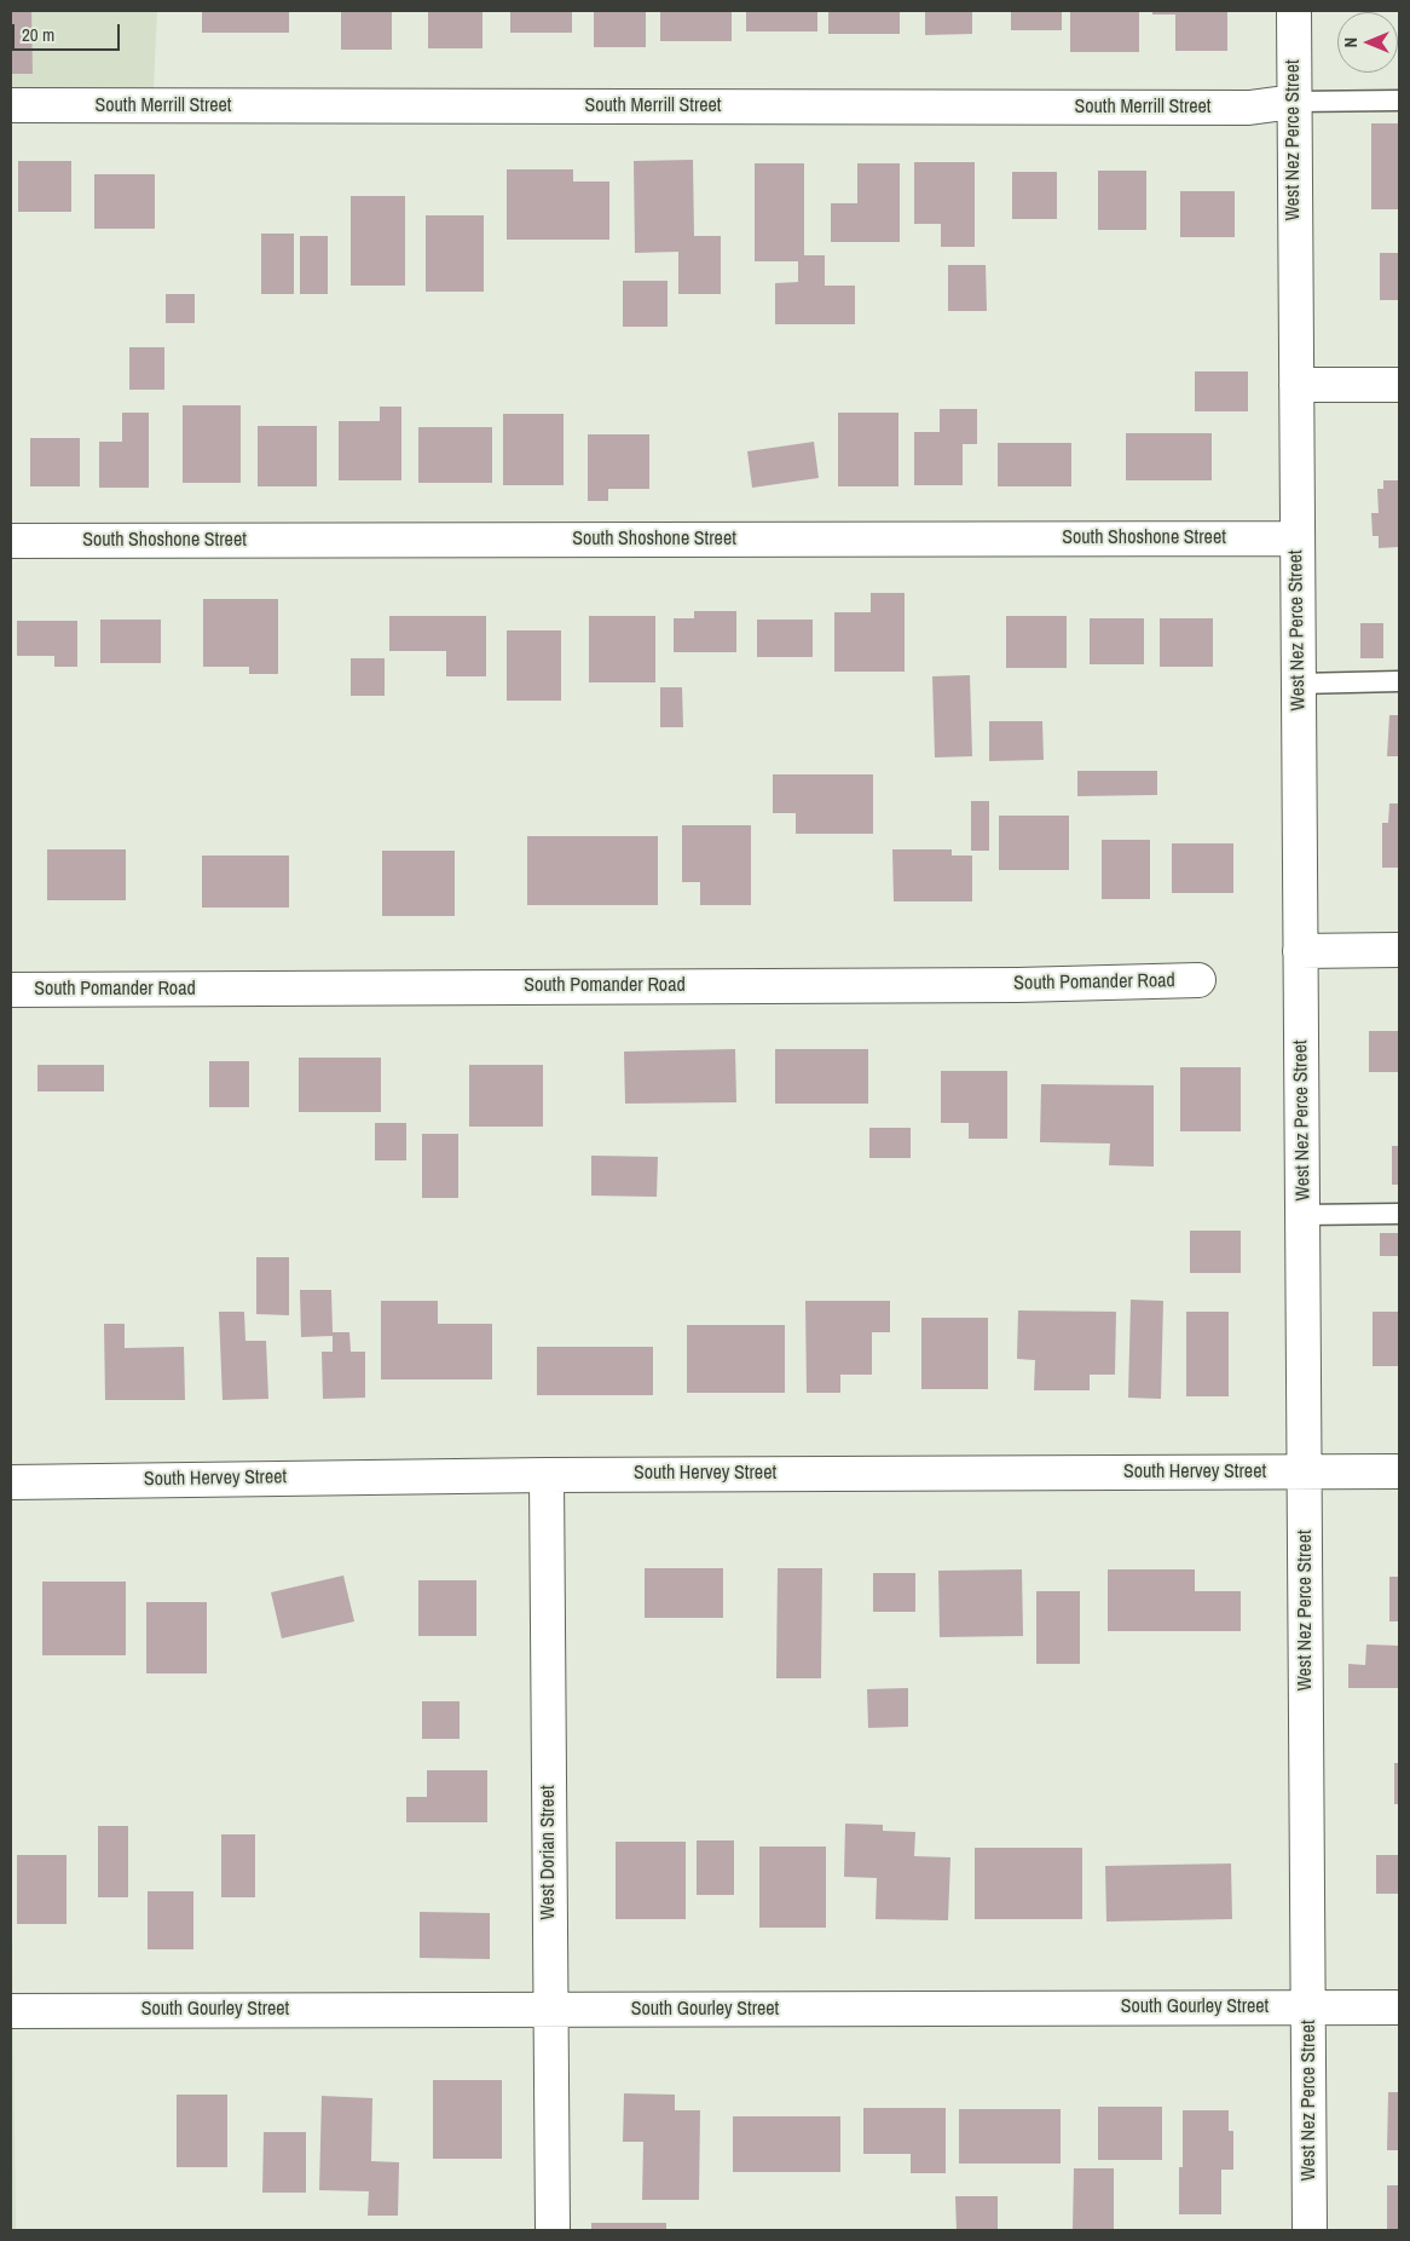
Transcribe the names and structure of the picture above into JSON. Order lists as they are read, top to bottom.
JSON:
{
  "streets": {
    "street": [
      "South Merrill Street",
      "West Nez Perce Street",
      "South Shoshone Street",
      "South Pomander Road",
      "South Hervey Street",
      "West Dorian Street",
      "South Gourley Street"
    ]
  },
  "crossings": [
    ["South Merrill Street", "West Nez Perce Street"],
    ["West Nez Perce Street", "South Shoshone Street"],
    ["West Nez Perce Street", "South Hervey Street"],
    ["West Nez Perce Street", "South Gourley Street"],
    ["South Hervey Street", "West Dorian Street"],
    ["West Dorian Street", "South Gourley Street"]
  ],
  "scale_bar": "20 m",
  "north": "left"
}
